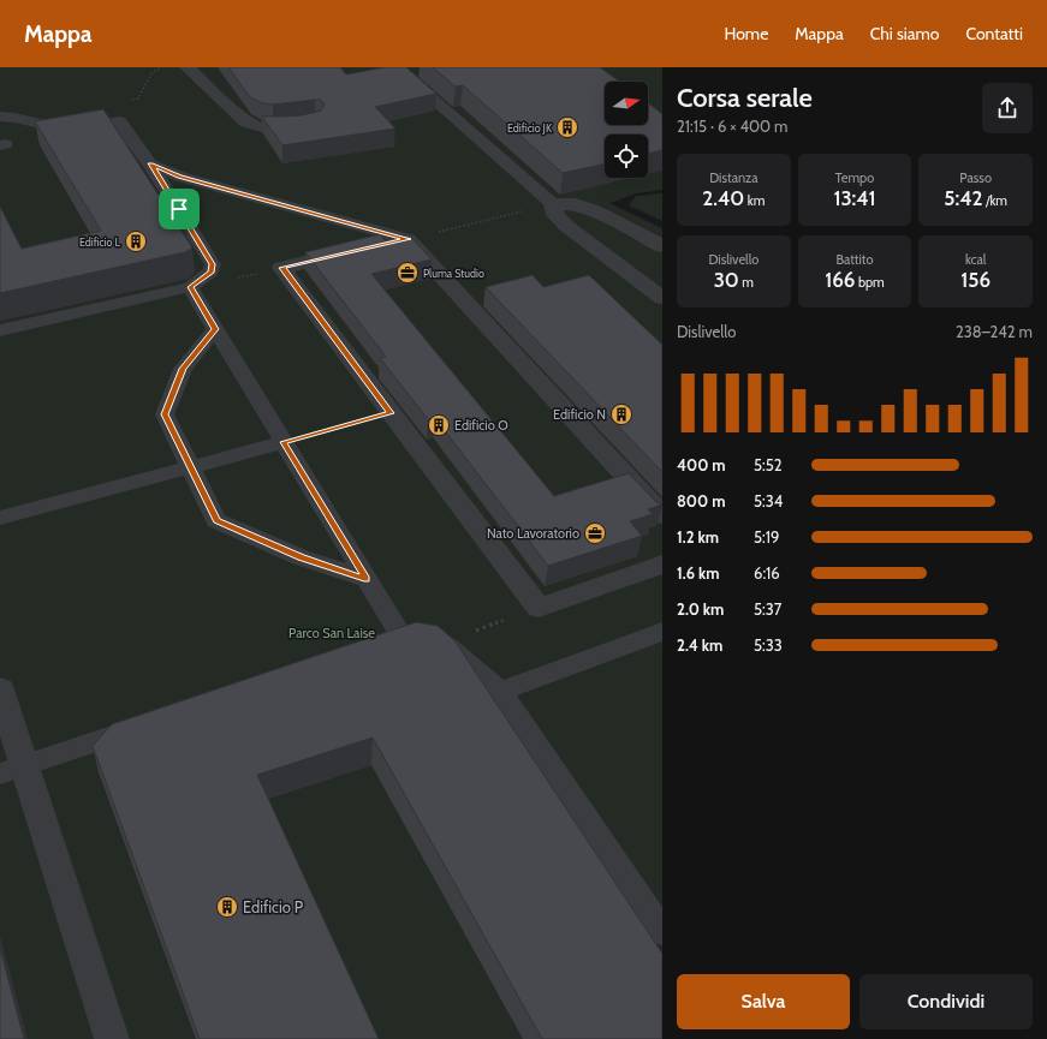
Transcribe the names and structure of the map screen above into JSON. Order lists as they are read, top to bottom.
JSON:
{
  "parks": ["Parco San Laise"],
  "places": {
    "building": [
      "Edificio JK",
      "Edificio L",
      "Edificio N",
      "Edificio O",
      "Edificio P"
    ],
    "office": ["Pluma Studio", "Nato Lavoratorio"]
  },
  "north": "right",
  "page": {
    "header": "Mappa",
    "nav": [
      "Home",
      "Mappa",
      "Chi siamo",
      "Contatti"
    ],
    "heading": ["Corsa serale", "21:15 · 6 × 400 m"],
    "stats": [
      ["Distanza", "2.40 km"],
      ["Tempo", "13:41"],
      ["Passo", "5:42 /km"],
      ["Dislivello", "30 m"],
      ["Battito", "166 bpm"],
      ["kcal", "156"]
    ],
    "chart": ["Dislivello", "238–242 m"],
    "list": [
      {
        "name": "400 m",
        "note": "5:52"
      },
      {
        "name": "800 m",
        "note": "5:34"
      },
      {
        "name": "1.2 km",
        "note": "5:19"
      },
      {
        "name": "1.6 km",
        "note": "6:16"
      },
      {
        "name": "2.0 km",
        "note": "5:37"
      },
      {
        "name": "2.4 km",
        "note": "5:33"
      }
    ],
    "buttons": ["Salva", "Condividi"]
  }
}
